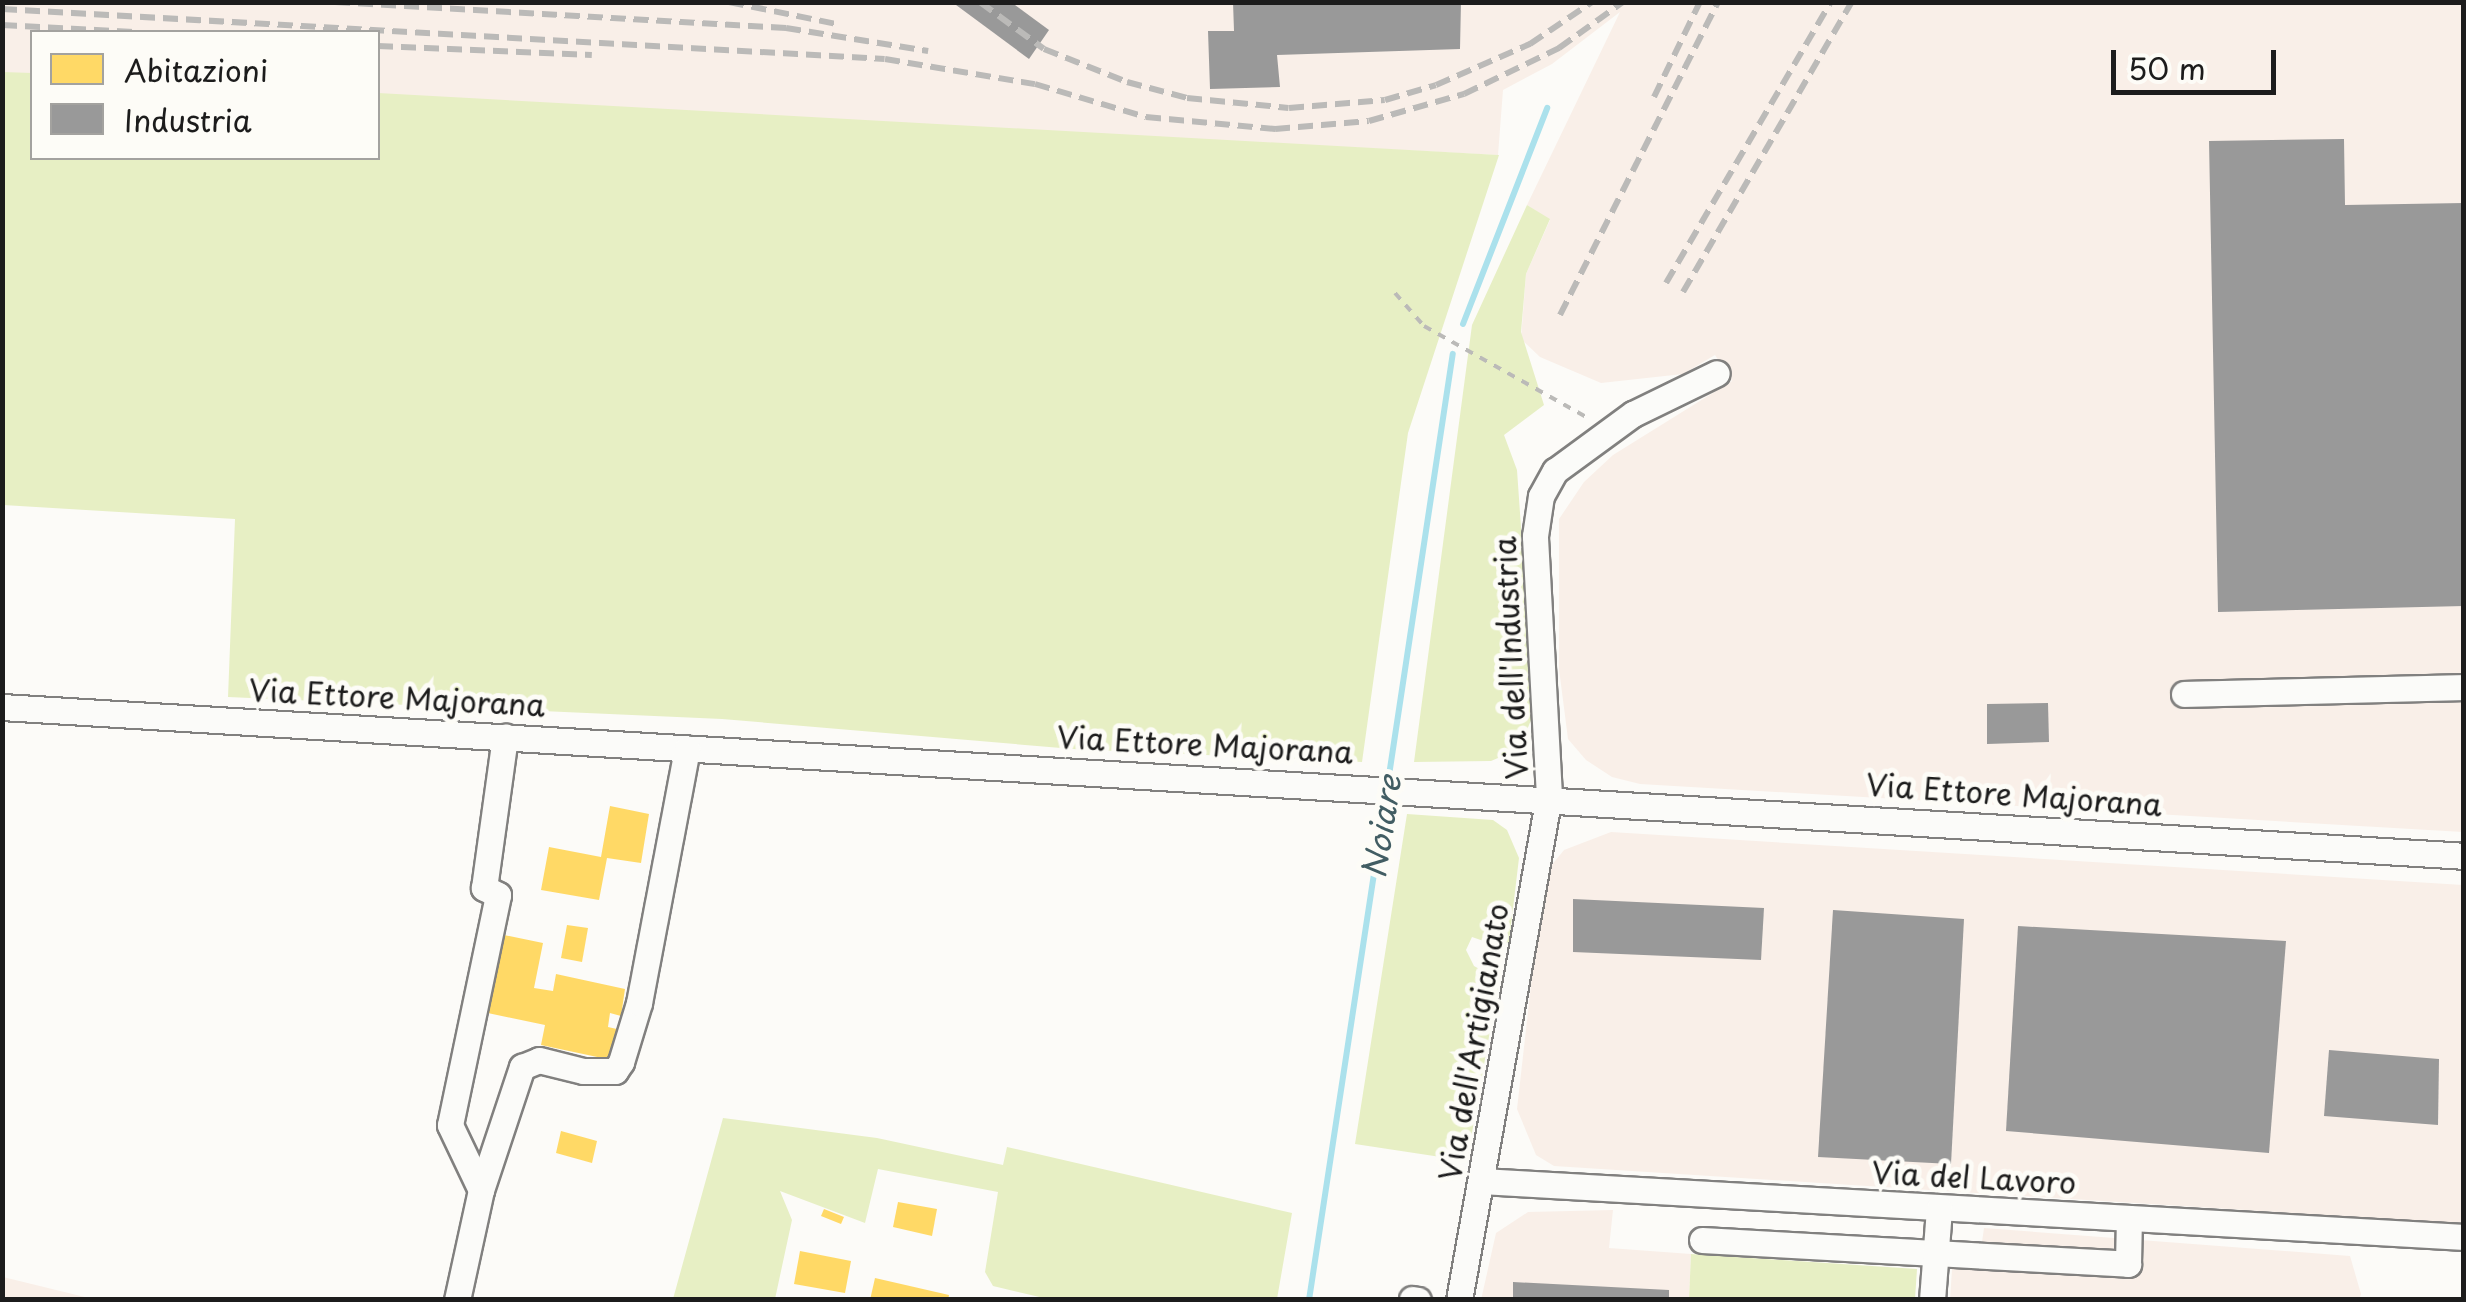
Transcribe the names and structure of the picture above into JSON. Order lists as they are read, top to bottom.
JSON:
{
  "streets": {
    "street": [
      "Via dell'Industria",
      "Via Ettore Majorana",
      "Via dell'Artigianato",
      "Via del Lavoro"
    ]
  },
  "crossings": [
    ["Via dell'Industria", "Via Ettore Majorana"],
    ["Via dell'Industria", "Via dell'Artigianato"],
    ["Via Ettore Majorana", "Via dell'Artigianato"],
    ["Via dell'Artigianato", "Via del Lavoro"]
  ],
  "water": ["Noiare"],
  "legend": ["Abitazioni", "Industria"],
  "scale_bar": "50 m"
}
